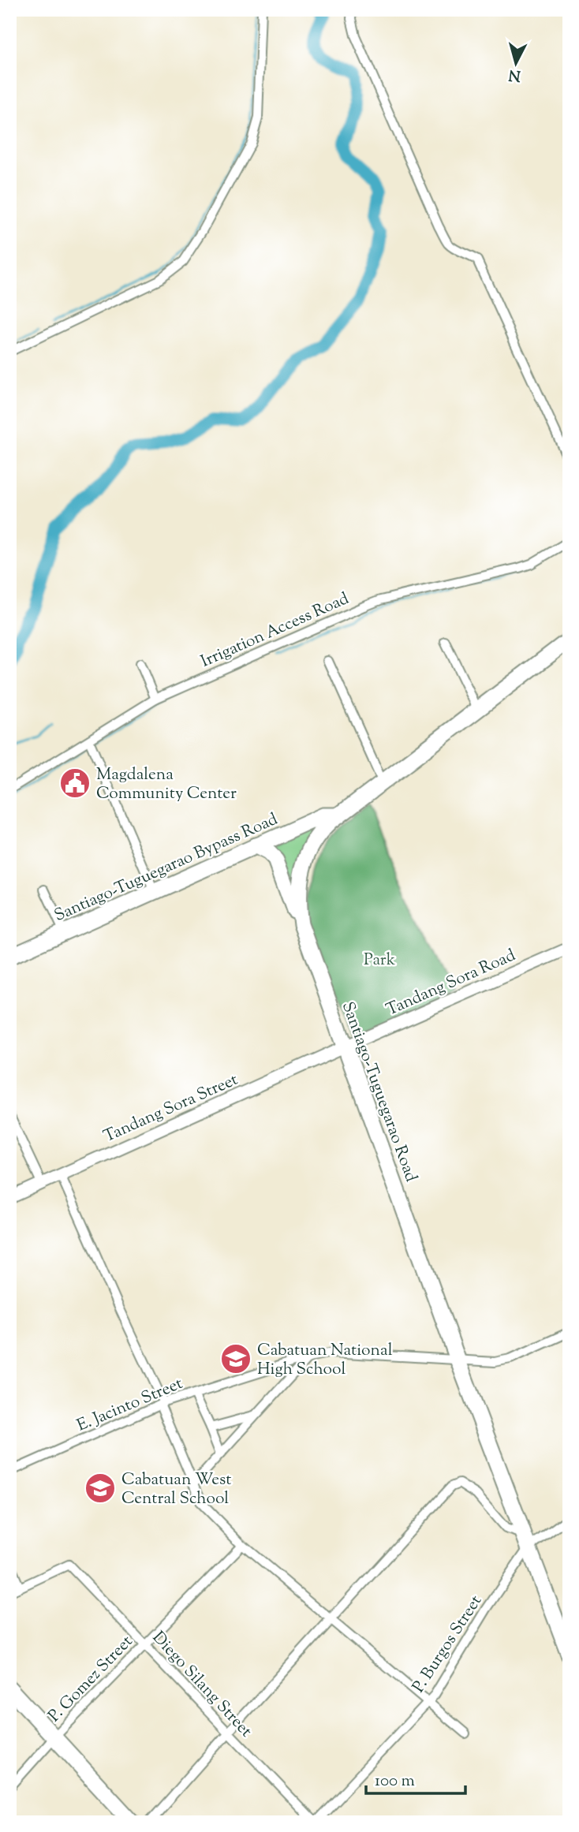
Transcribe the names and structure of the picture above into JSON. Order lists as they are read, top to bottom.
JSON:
{
  "streets": {
    "highway": ["Santiago-Tuguegarao Bypass Road", "Santiago-Tuguegarao Road"],
    "street": [
      "Irrigation Access Road",
      "Tandang Sora Road",
      "Tandang Sora Street",
      "E. Jacinto Street",
      "P. Burgos Street",
      "P. Gomez Street",
      "Diego Silang Street"
    ]
  },
  "crossings": [
    ["Santiago-Tuguegarao Bypass Road", "Santiago-Tuguegarao Road"],
    ["Tandang Sora Road", "Santiago-Tuguegarao Road"],
    ["Tandang Sora Road", "Tandang Sora Street"],
    ["Santiago-Tuguegarao Road", "Tandang Sora Street"],
    ["Santiago-Tuguegarao Road", "E. Jacinto Street"],
    ["Santiago-Tuguegarao Road", "P. Burgos Street"],
    ["P. Burgos Street", "Diego Silang Street"],
    ["P. Gomez Street", "Diego Silang Street"]
  ],
  "parks": ["Park"],
  "places": {
    "public building": ["Magdalena Community Center"],
    "school or university": ["Cabatuan National High School", "Cabatuan West Central School"]
  },
  "scale_bar": "100 m",
  "north": "bottom"
}
